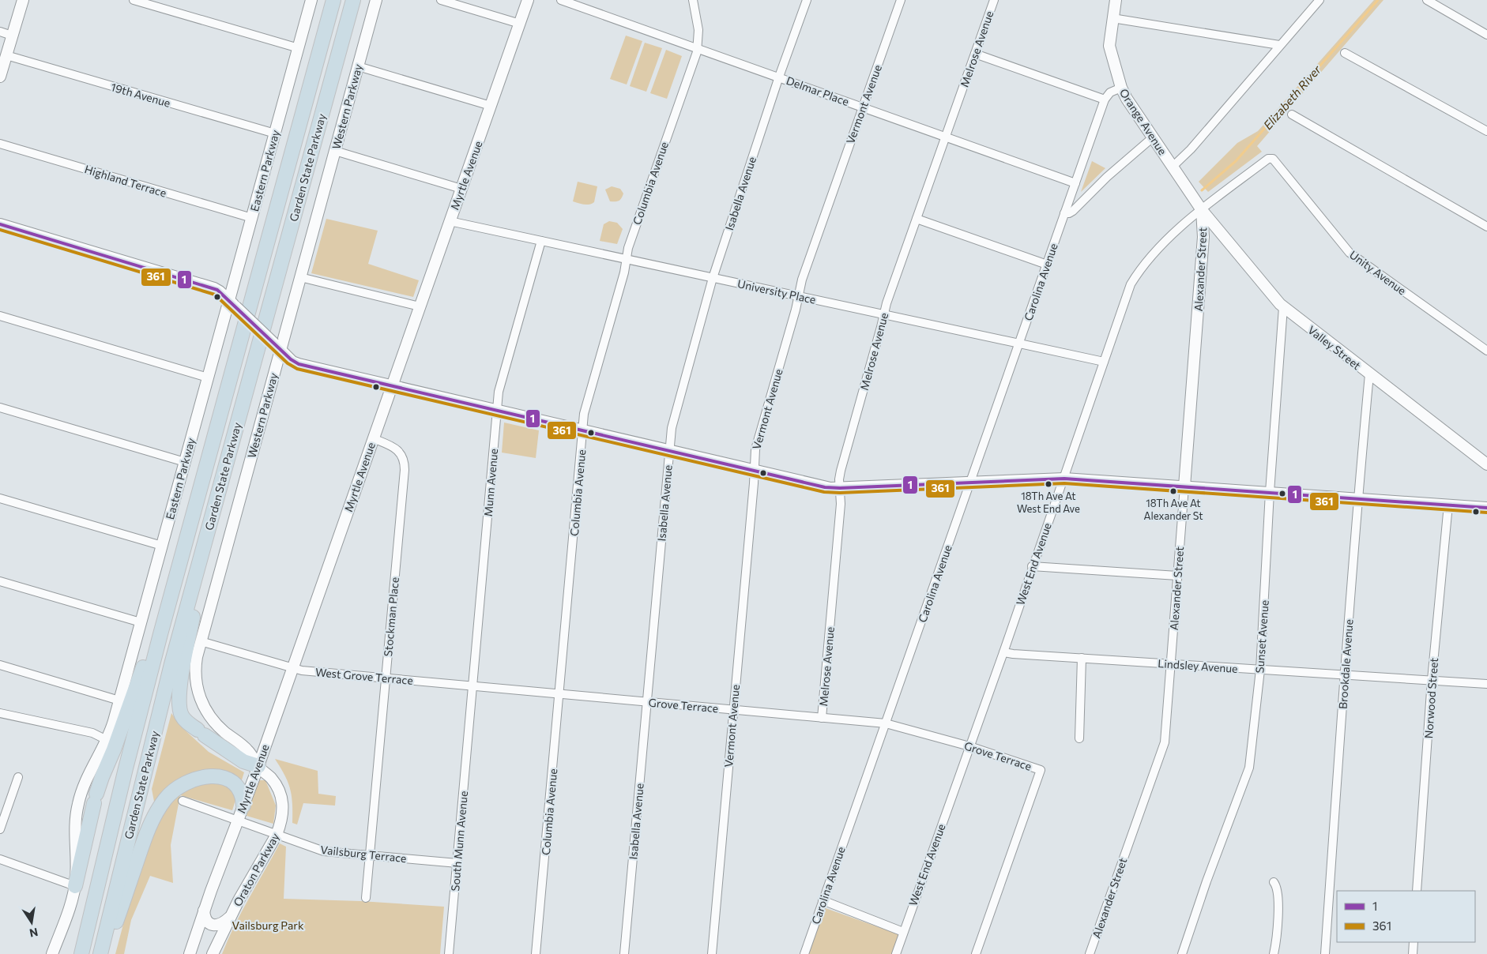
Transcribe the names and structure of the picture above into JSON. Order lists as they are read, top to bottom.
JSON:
{
  "streets": {
    "highway": ["Garden State Parkway"],
    "main road": [
      "Western Parkway",
      "Orange Avenue",
      "Eastern Parkway",
      "Myrtle Avenue",
      "Alexander Street",
      "Valley Street",
      "Oraton Parkway"
    ],
    "street": [
      "Melrose Avenue",
      "Delmar Place",
      "19th Avenue",
      "Vermont Avenue",
      "Highland Terrace",
      "Columbia Avenue",
      "Isabella Avenue",
      "Unity Avenue",
      "Carolina Avenue",
      "University Place",
      "Munn Avenue",
      "West End Avenue",
      "Stockman Place",
      "Sunset Avenue",
      "Brookdale Avenue",
      "Lindsley Avenue",
      "West Grove Terrace",
      "Norwood Street",
      "Grove Terrace",
      "South Munn Avenue",
      "Vailsburg Terrace"
    ]
  },
  "crossings": [
    ["Melrose Avenue", "Delmar Place"],
    ["Melrose Avenue", "University Place"],
    ["Melrose Avenue", "Grove Terrace"],
    ["Delmar Place", "Vermont Avenue"],
    ["Delmar Place", "Columbia Avenue"],
    ["Delmar Place", "Isabella Avenue"],
    ["Delmar Place", "Carolina Avenue"],
    ["19th Avenue", "Eastern Parkway"],
    ["Vermont Avenue", "University Place"],
    ["Vermont Avenue", "Grove Terrace"],
    ["Western Parkway", "Myrtle Avenue"],
    ["Western Parkway", "West Grove Terrace"],
    ["Western Parkway", "Oraton Parkway"],
    ["Orange Avenue", "Alexander Street"],
    ["Orange Avenue", "Valley Street"],
    ["Orange Avenue", "West End Avenue"],
    ["Eastern Parkway", "Highland Terrace"],
    ["Myrtle Avenue", "University Place"],
    ["Myrtle Avenue", "Stockman Place"],
    ["Myrtle Avenue", "West Grove Terrace"],
    ["Myrtle Avenue", "Vailsburg Terrace"],
    ["Myrtle Avenue", "Oraton Parkway"],
    ["Columbia Avenue", "University Place"],
    ["Columbia Avenue", "Grove Terrace"],
    ["Isabella Avenue", "University Place"],
    ["Isabella Avenue", "Grove Terrace"],
    ["Alexander Street", "Valley Street"],
    ["Alexander Street", "West End Avenue"],
    ["Alexander Street", "Lindsley Avenue"],
    ["Unity Avenue", "West End Avenue"],
    ["Carolina Avenue", "University Place"],
    ["Carolina Avenue", "Grove Terrace"],
    ["University Place", "Munn Avenue"],
    ["University Place", "West End Avenue"],
    ["Valley Street", "West End Avenue"],
    ["Valley Street", "Sunset Avenue"],
    ["Valley Street", "Brookdale Avenue"],
    ["Munn Avenue", "West Grove Terrace"],
    ["Munn Avenue", "South Munn Avenue"],
    ["West End Avenue", "Lindsley Avenue"],
    ["West End Avenue", "Grove Terrace"],
    ["Stockman Place", "West Grove Terrace"],
    ["Stockman Place", "Vailsburg Terrace"],
    ["Sunset Avenue", "Lindsley Avenue"],
    ["Brookdale Avenue", "Lindsley Avenue"],
    ["Lindsley Avenue", "Norwood Street"],
    ["West Grove Terrace", "Grove Terrace"],
    ["South Munn Avenue", "Vailsburg Terrace"],
    ["Vailsburg Terrace", "Oraton Parkway"]
  ],
  "water": ["Elizabeth River"],
  "parks": ["Vailsburg Park"],
  "places": ["18Th Ave At West End Ave", "18Th Ave At Alexander St"],
  "lines": ["transit line 1", "transit line 361"],
  "legend": ["1", "361"],
  "north": "bottom"
}
